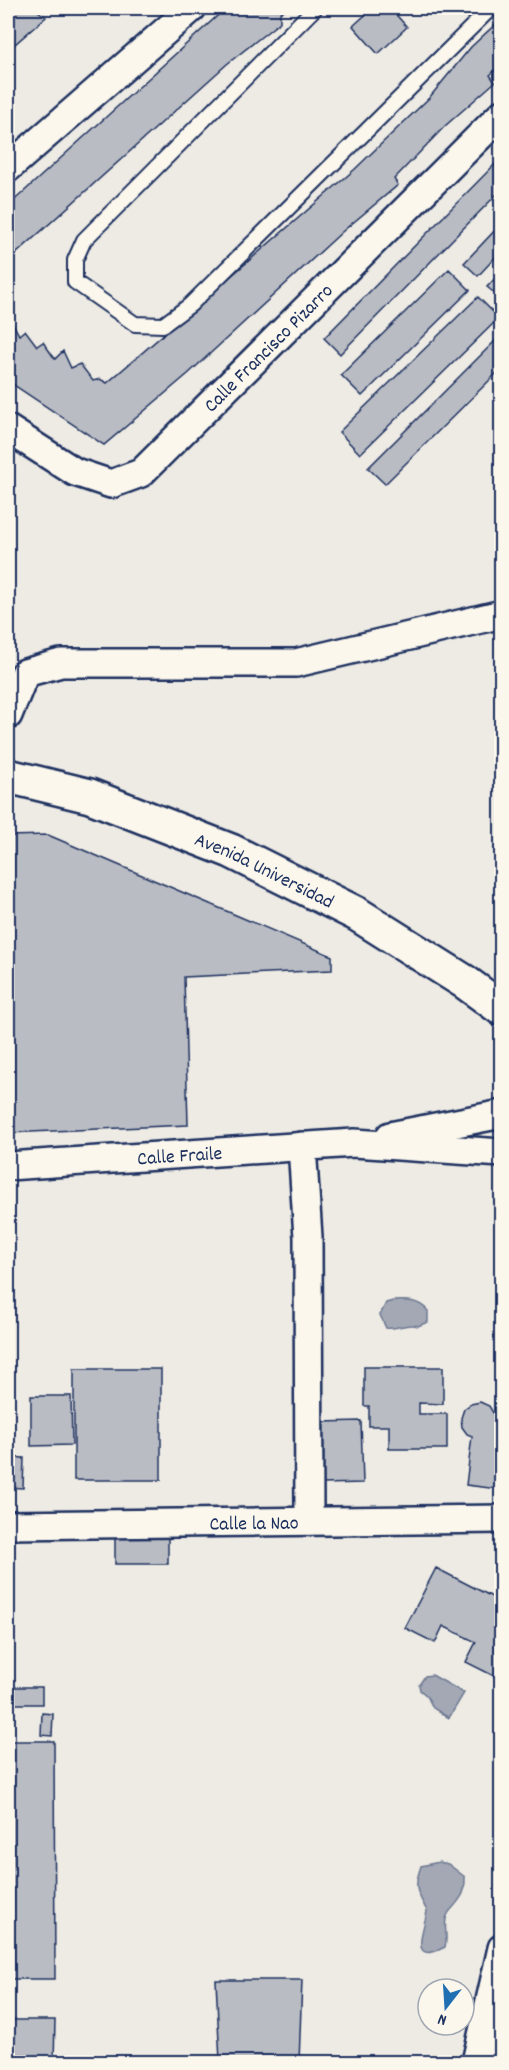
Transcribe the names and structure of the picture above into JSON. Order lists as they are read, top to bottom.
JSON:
{
  "streets": {
    "main road": ["Avenida Universidad"],
    "street": ["Calle Francisco Pizarro", "Calle Fraile", "Calle la Nao"]
  },
  "north": "bottom"
}
